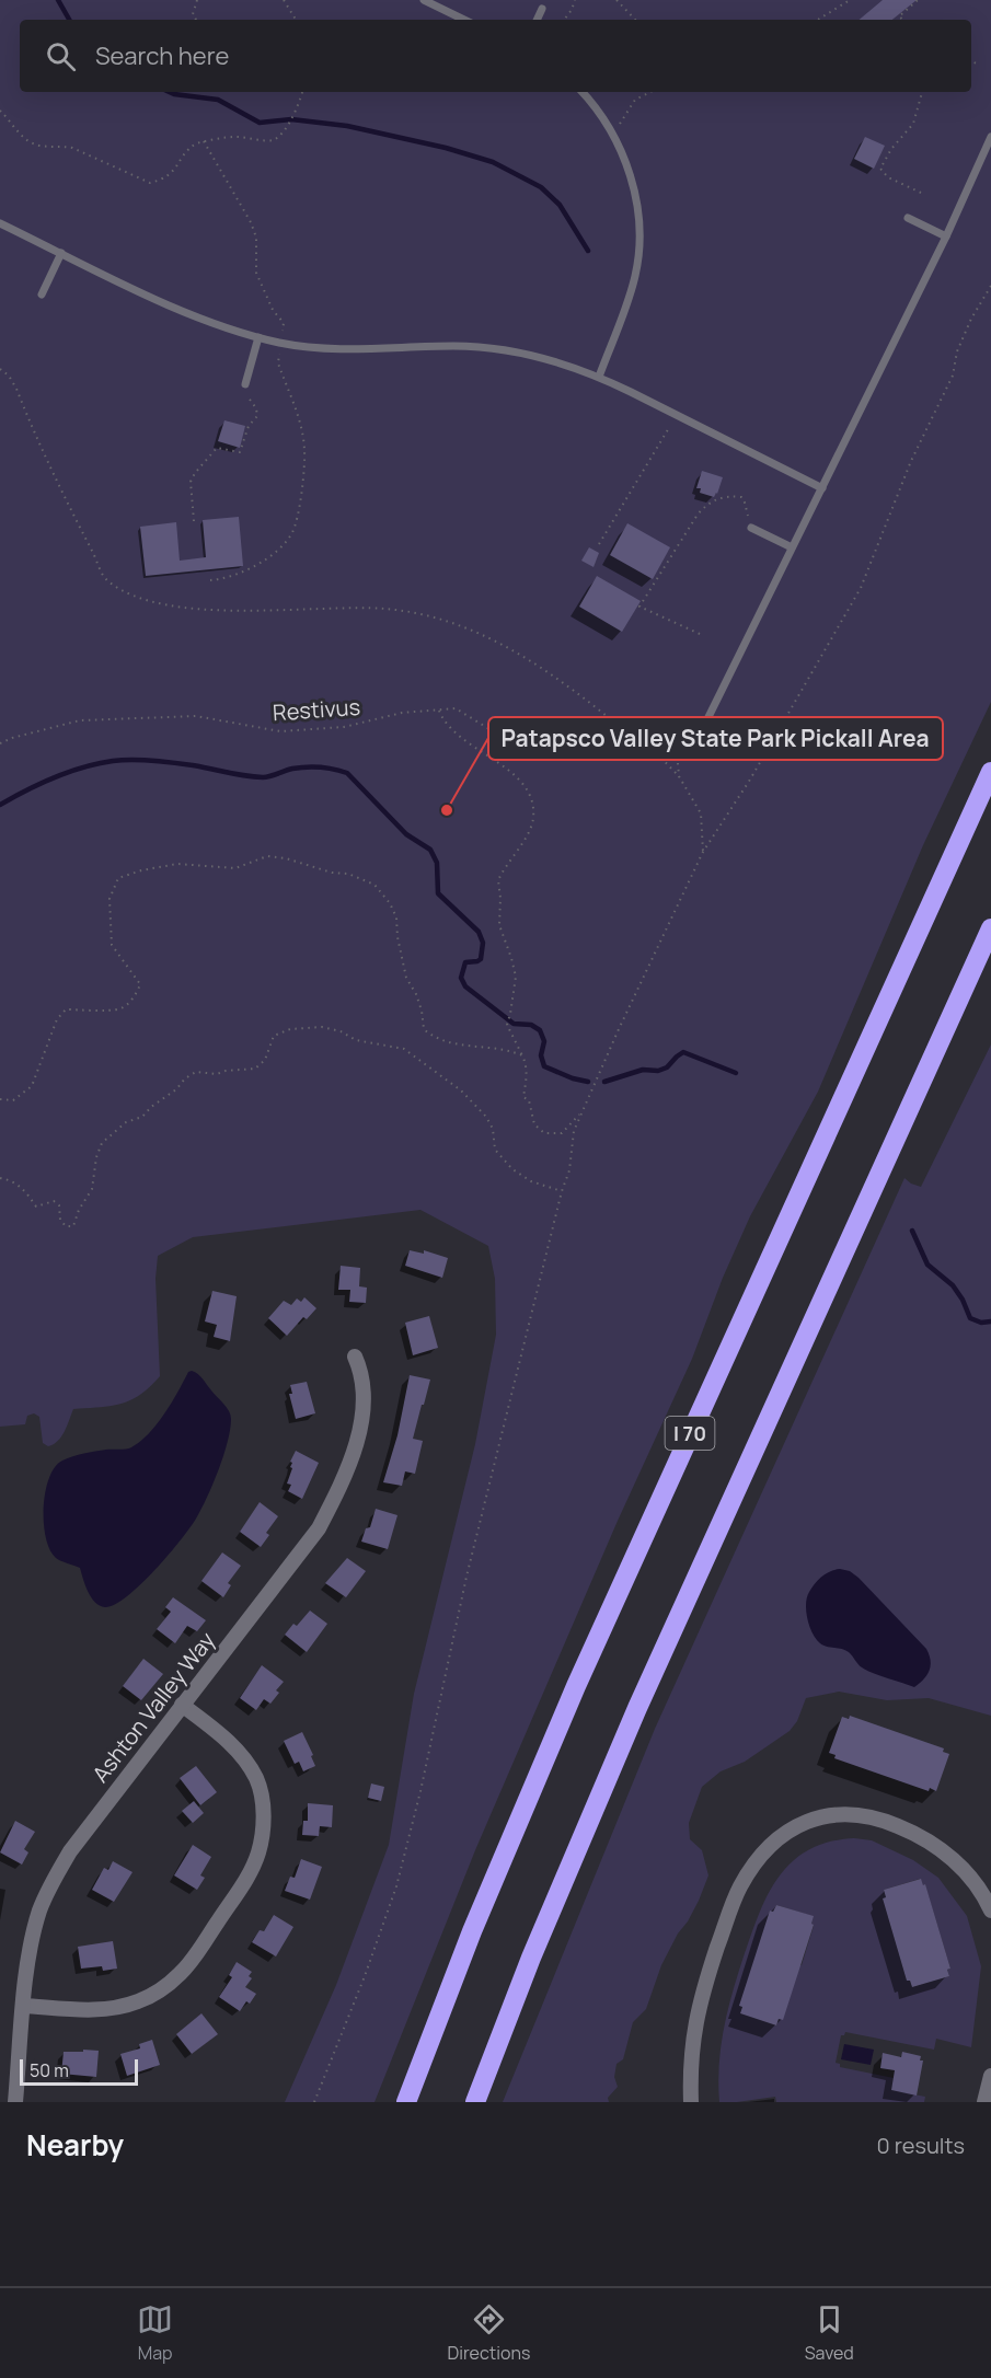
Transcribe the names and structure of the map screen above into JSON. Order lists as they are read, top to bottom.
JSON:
{
  "streets": {
    "highway": ["I 70"],
    "street": ["Ashton Valley Way"],
    "path": ["Restivus"]
  },
  "places": ["Patapsco Valley State Park Pickall Area"],
  "scale_bar": "50 m",
  "page": {
    "search": "Search here",
    "scale": "50 m",
    "heading": ["Nearby", "0 results"],
    "nav": ["Map", "Directions", "Saved"]
  }
}
